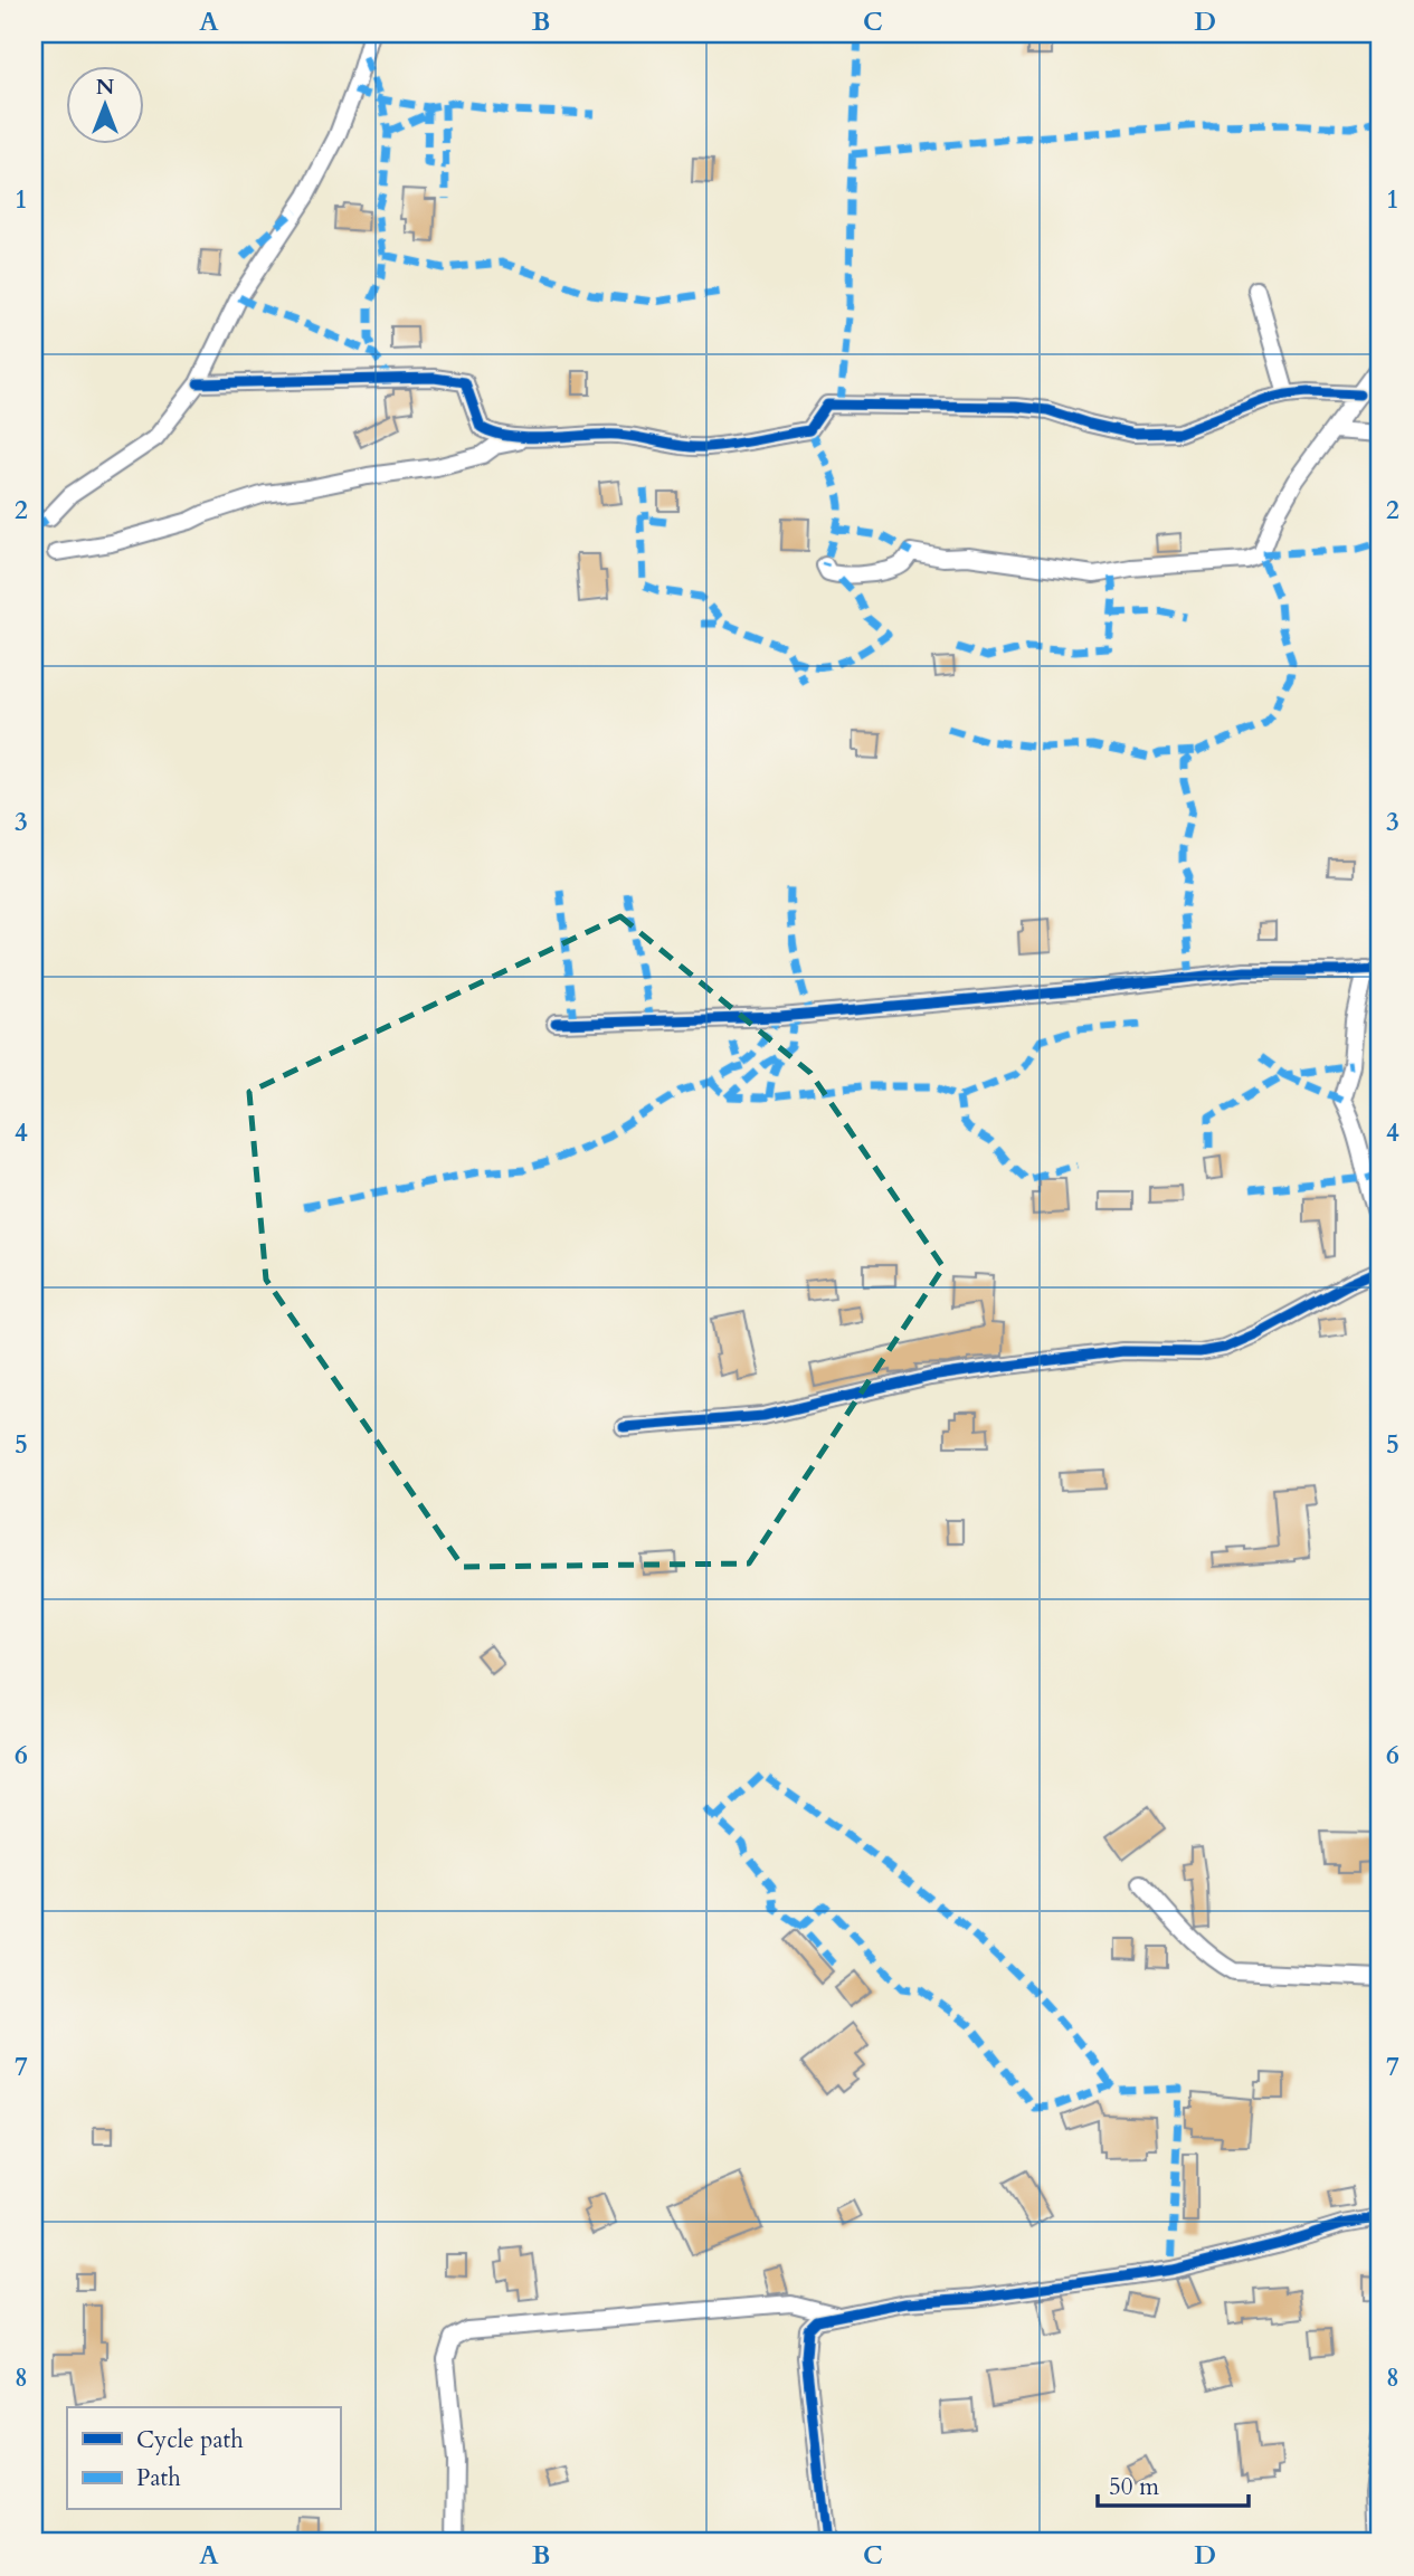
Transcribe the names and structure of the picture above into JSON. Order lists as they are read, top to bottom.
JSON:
{
  "legend": ["Cycle path", "Path"],
  "scale_bar": "50 m",
  "north": "top",
  "grid": {
    "columns": [
      "A",
      "B",
      "C",
      "D"
    ],
    "rows": [
      "1",
      "2",
      "3",
      "4",
      "5",
      "6",
      "7",
      "8"
    ]
  }
}
